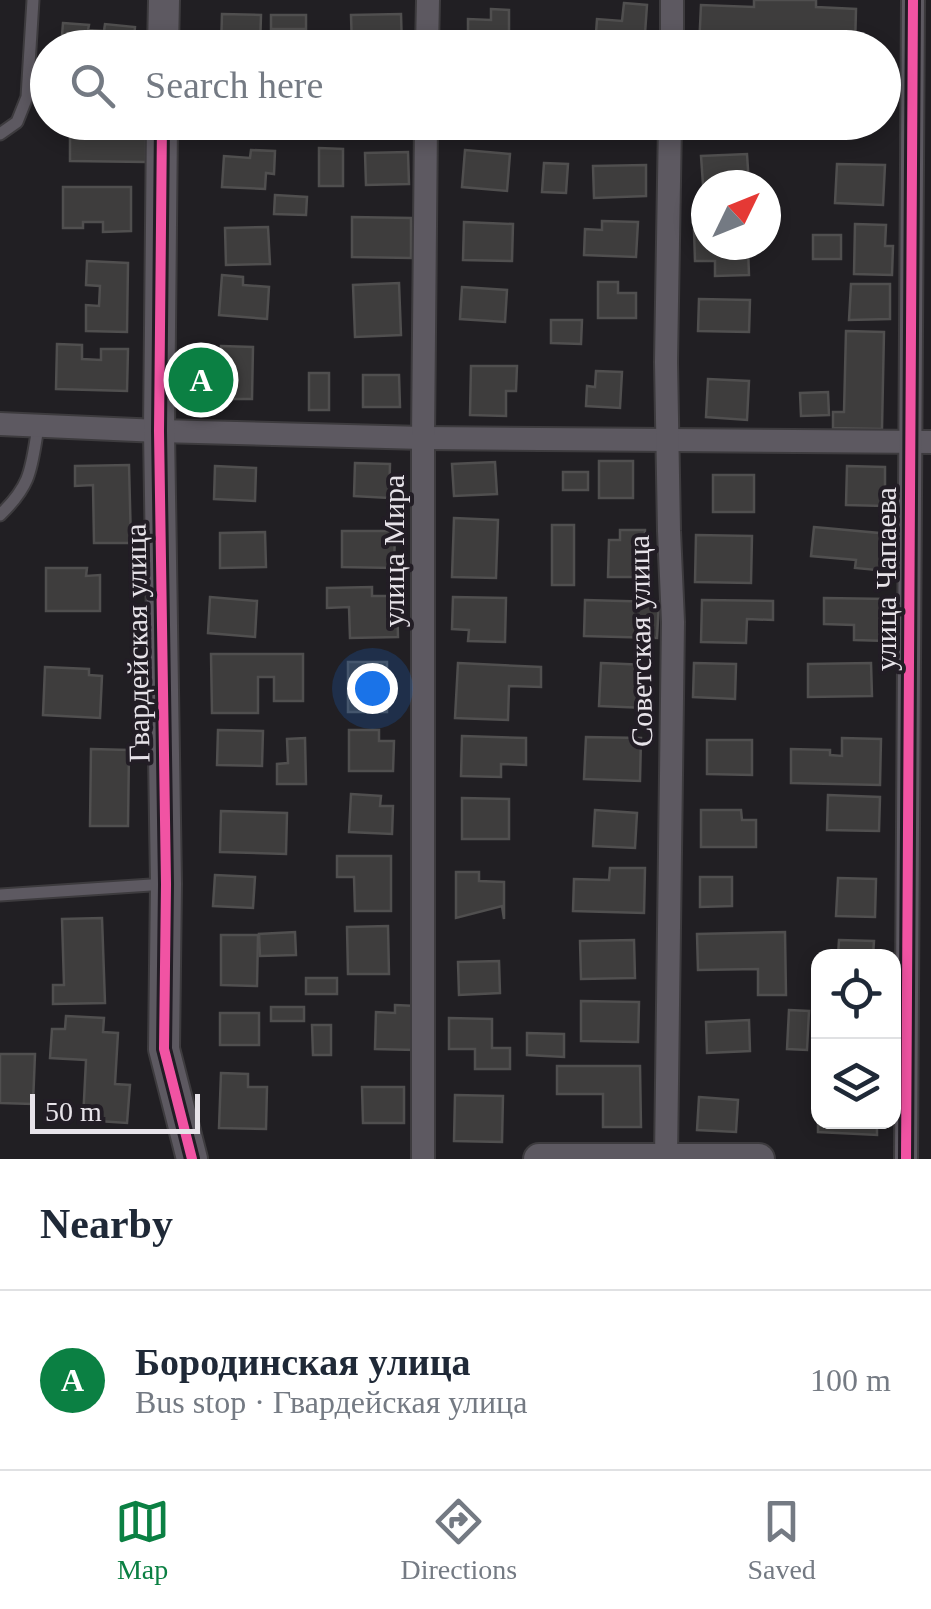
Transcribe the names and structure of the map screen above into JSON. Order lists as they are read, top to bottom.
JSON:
{
  "streets": {
    "street": [
      "улица Мира",
      "улица Чапаева",
      "Советская улица",
      "Гвардейская улица"
    ]
  },
  "scale_bar": "50 m",
  "north": "top right",
  "page": {
    "search": "Search here",
    "pins": "A",
    "scale": "50 m",
    "heading": "Nearby",
    "list": [
      {
        "mark": "A",
        "name": "Бородинская улица",
        "note": "Bus stop · Гвардейская улица",
        "value": "100 m"
      }
    ],
    "nav": ["Map", "Directions", "Saved"]
  }
}
